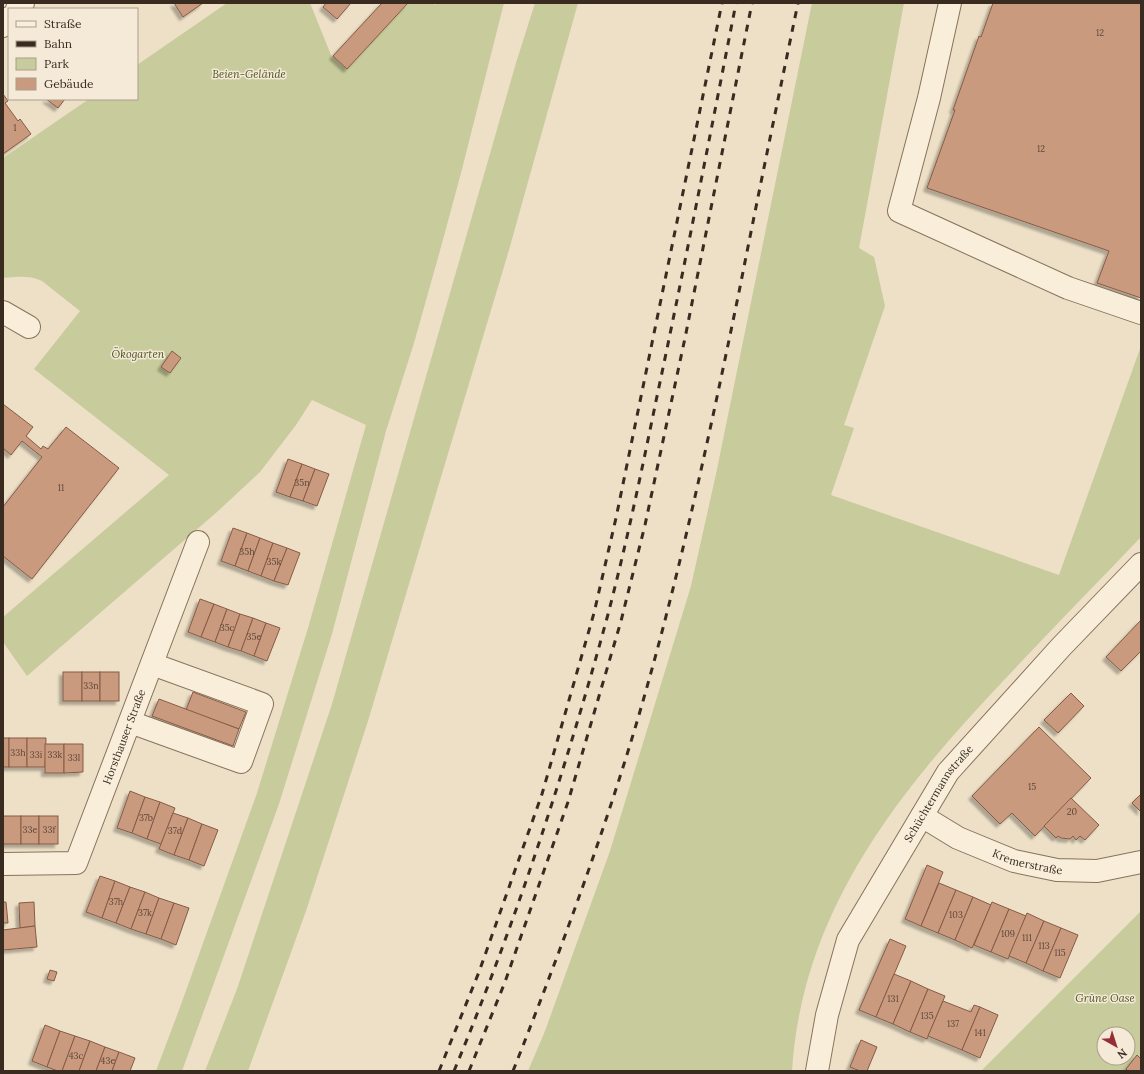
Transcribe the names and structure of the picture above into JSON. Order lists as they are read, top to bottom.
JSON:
{
  "streets": {
    "street": ["Horsthauser Straße", "Schüchtermannstraße", "Kremerstraße"]
  },
  "crossings": [
    ["Schüchtermannstraße", "Kremerstraße"]
  ],
  "parks": ["Beien-Gelände", "Ökogarten", "Grüne Oase"],
  "house_numbers": [
    "12",
    "1",
    "12",
    "35n",
    "11",
    "35h",
    "35k",
    "35c",
    "35e",
    "33n",
    "33h",
    "33i",
    "33k",
    "33l",
    "15",
    "20",
    "37b",
    "33e",
    "33f",
    "37d",
    "37h",
    "37k",
    "103",
    "109",
    "111",
    "113",
    "115",
    "131",
    "135",
    "137",
    "141",
    "43c",
    "43e"
  ],
  "legend": [
    "Straße",
    "Bahn",
    "Park",
    "Gebäude"
  ],
  "north": "bottom right"
}
